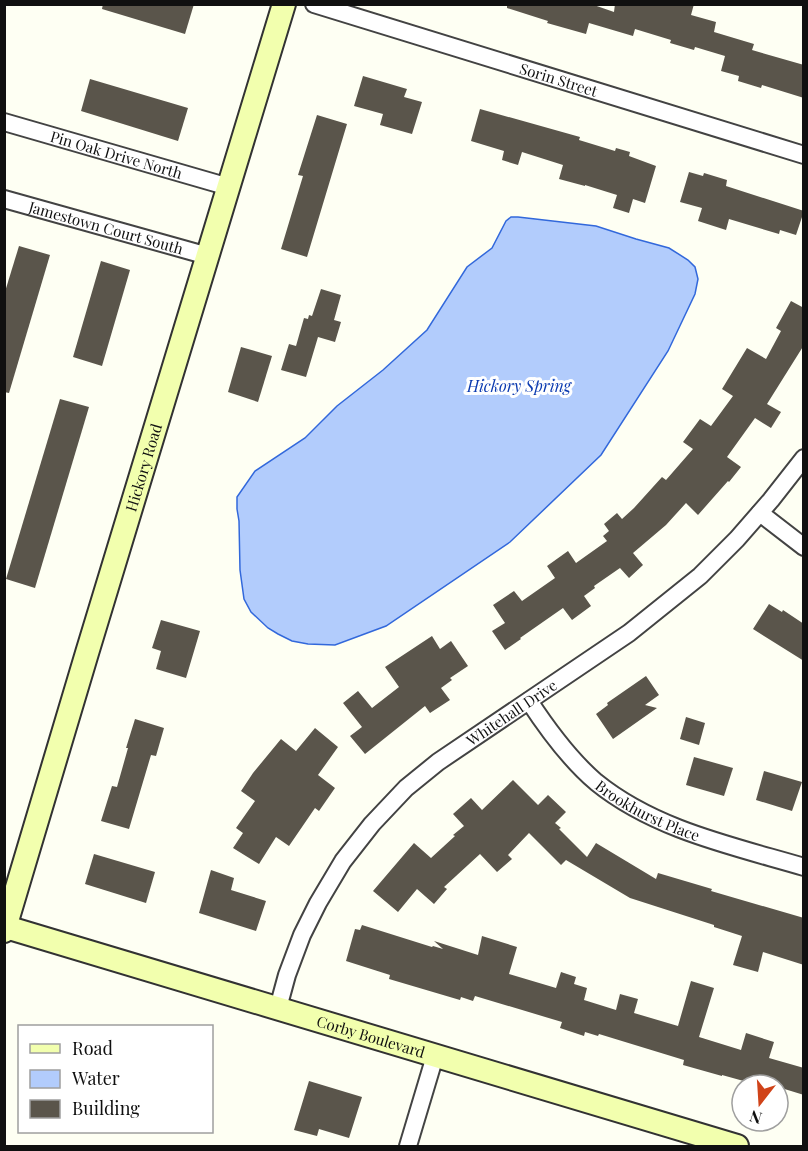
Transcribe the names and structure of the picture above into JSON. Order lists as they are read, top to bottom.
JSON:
{
  "streets": {
    "street": [
      "Sorin Street",
      "Pin Oak Drive North",
      "Jamestown Court South",
      "Hickory Road",
      "Whitehall Drive",
      "Brookhurst Place",
      "Corby Boulevard"
    ]
  },
  "crossings": [
    ["Pin Oak Drive North", "Hickory Road"],
    ["Jamestown Court South", "Hickory Road"],
    ["Hickory Road", "Corby Boulevard"],
    ["Whitehall Drive", "Brookhurst Place"],
    ["Whitehall Drive", "Corby Boulevard"]
  ],
  "water": ["Hickory Spring"],
  "legend": ["Road", "Water", "Building"],
  "north": "bottom"
}
